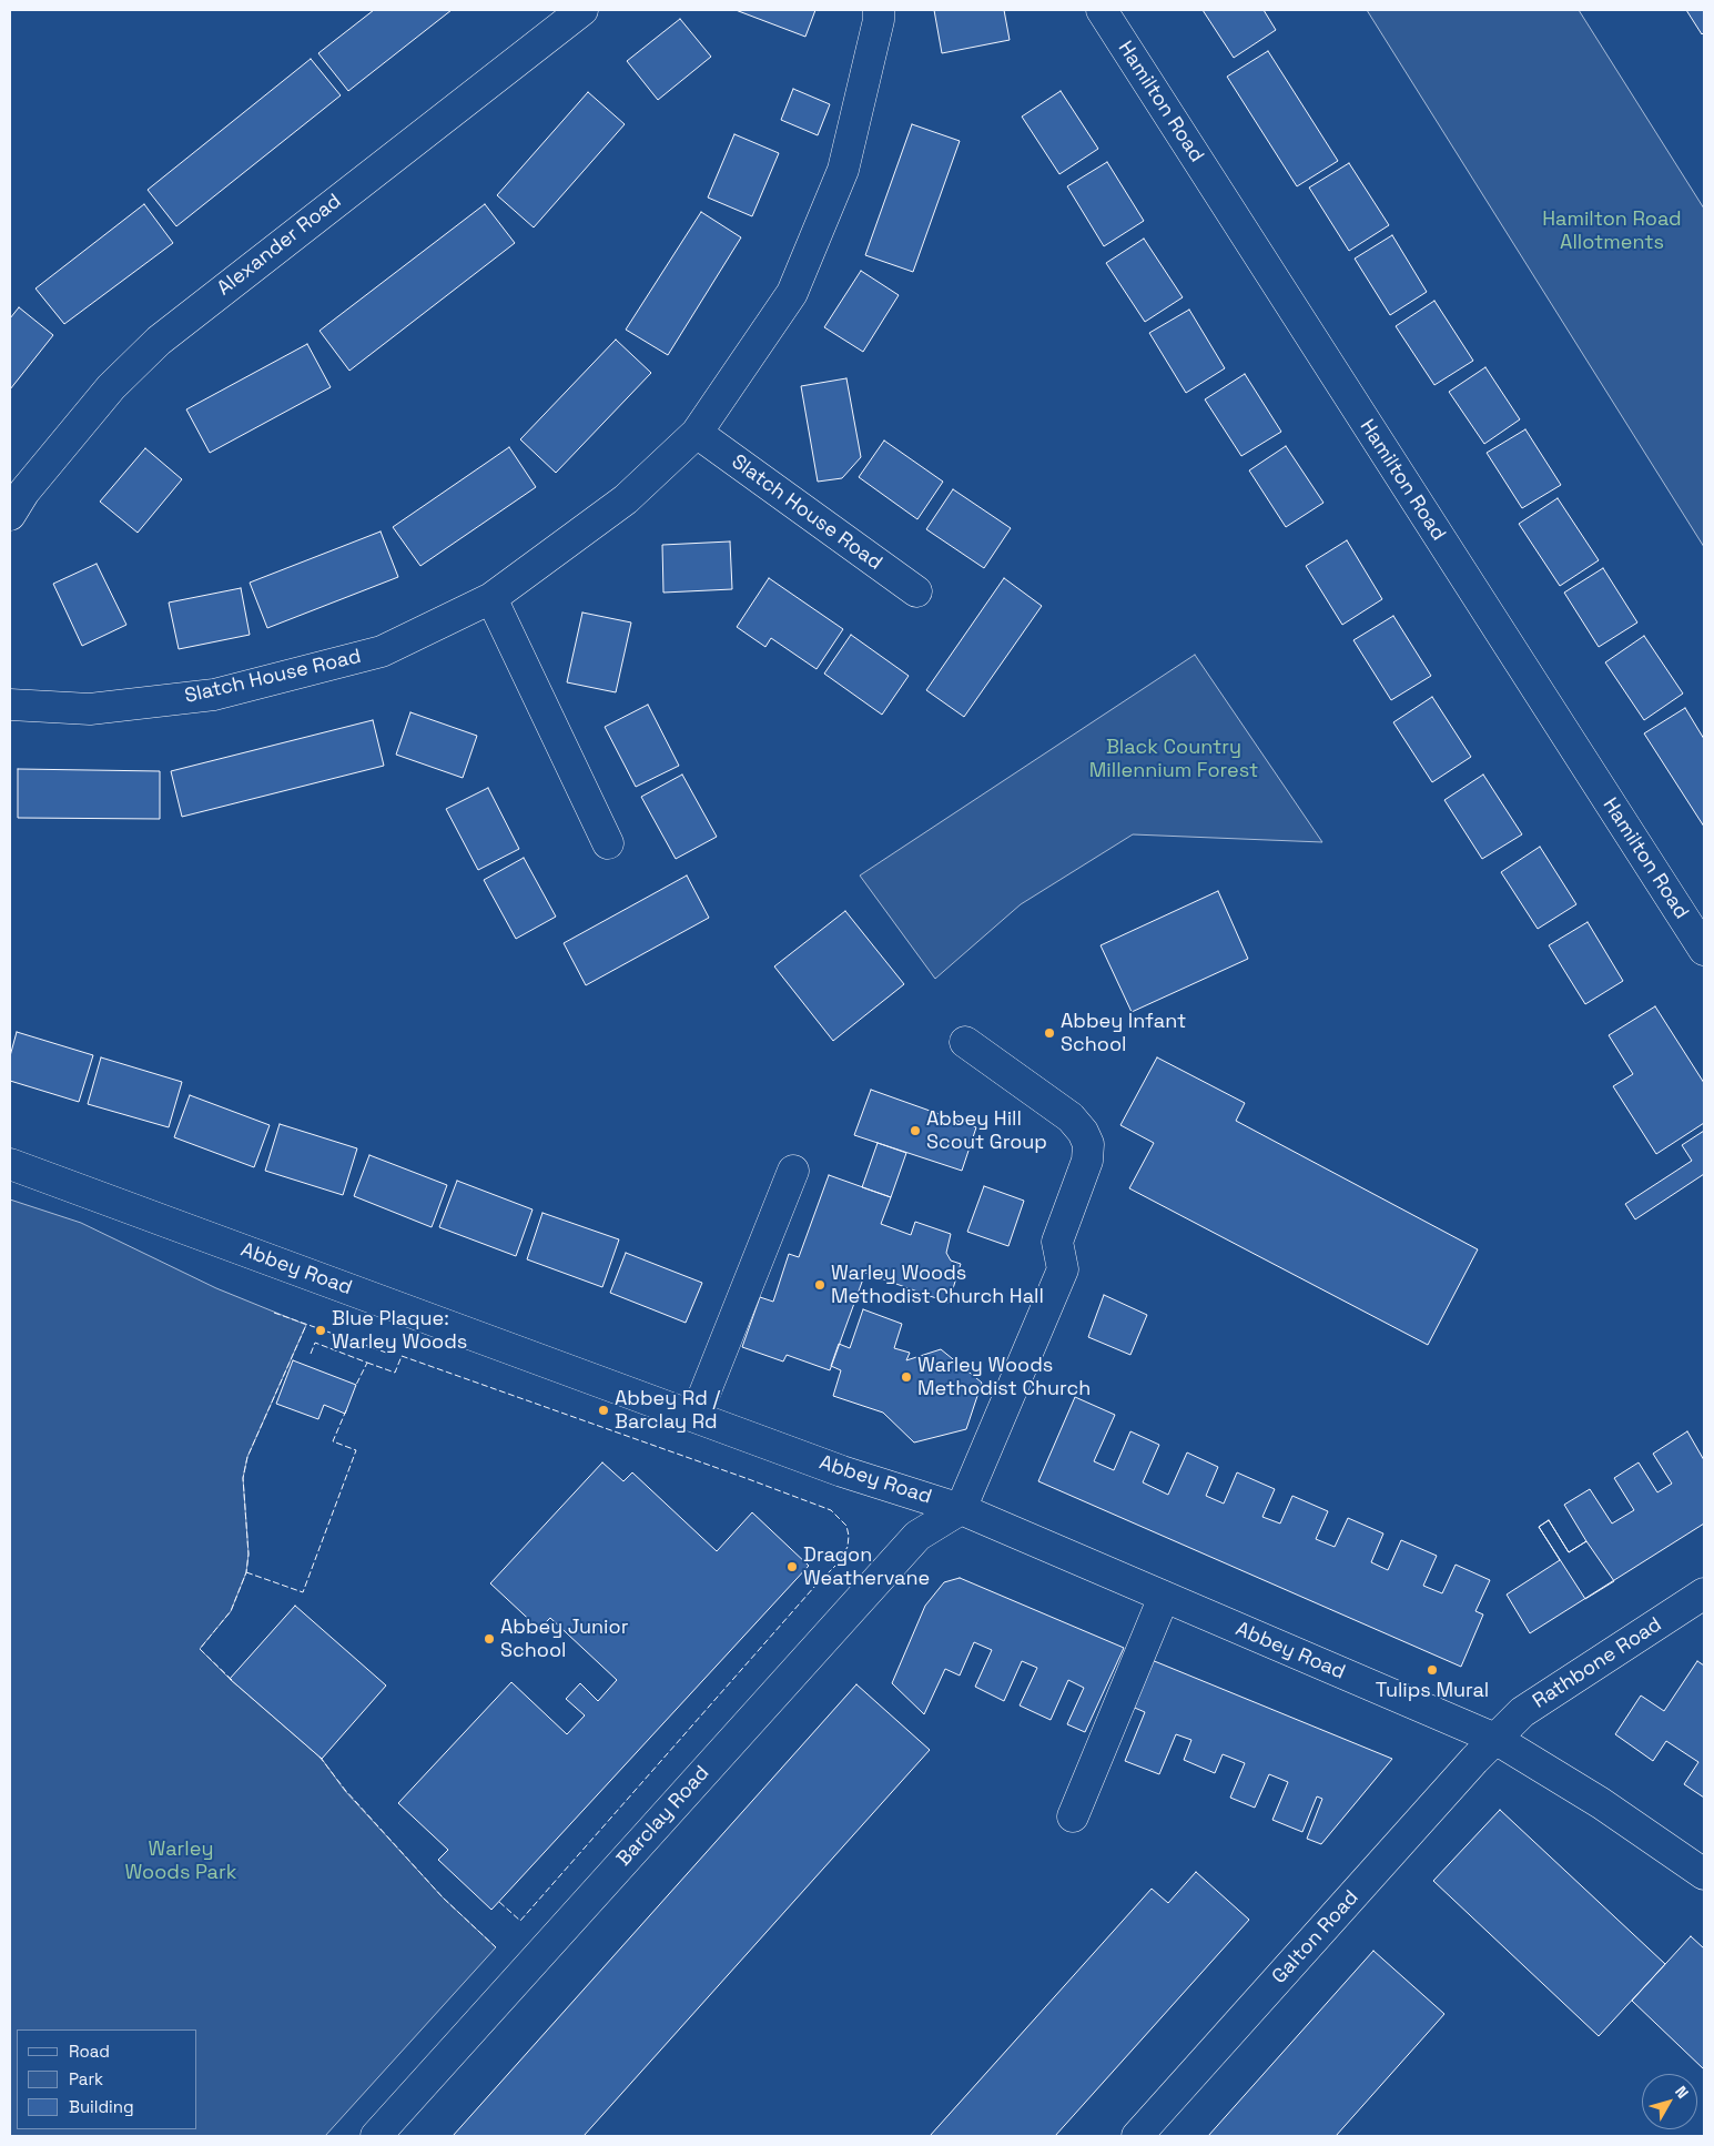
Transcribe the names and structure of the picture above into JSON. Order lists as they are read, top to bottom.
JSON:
{
  "streets": {
    "street": [
      "Hamilton Road",
      "Alexander Road",
      "Slatch House Road",
      "Abbey Road",
      "Rathbone Road",
      "Barclay Road",
      "Galton Road"
    ]
  },
  "crossings": [
    ["Abbey Road", "Rathbone Road"],
    ["Abbey Road", "Barclay Road"],
    ["Abbey Road", "Galton Road"],
    ["Rathbone Road", "Galton Road"]
  ],
  "parks": ["Hamilton Road Allotments", "Black Country Millennium Forest", "Warley Woods Park"],
  "places": [
    "Abbey Infant School",
    "Abbey Hill Scout Group",
    "Warley Woods Methodist Church Hall",
    "Blue Plaque: Warley Woods",
    "Warley Woods Methodist Church",
    "Abbey Rd / Barclay Rd",
    "Dragon Weathervane",
    "Abbey Junior School",
    "Tulips Mural"
  ],
  "legend": ["Road", "Park", "Building"],
  "north": "top right"
}
